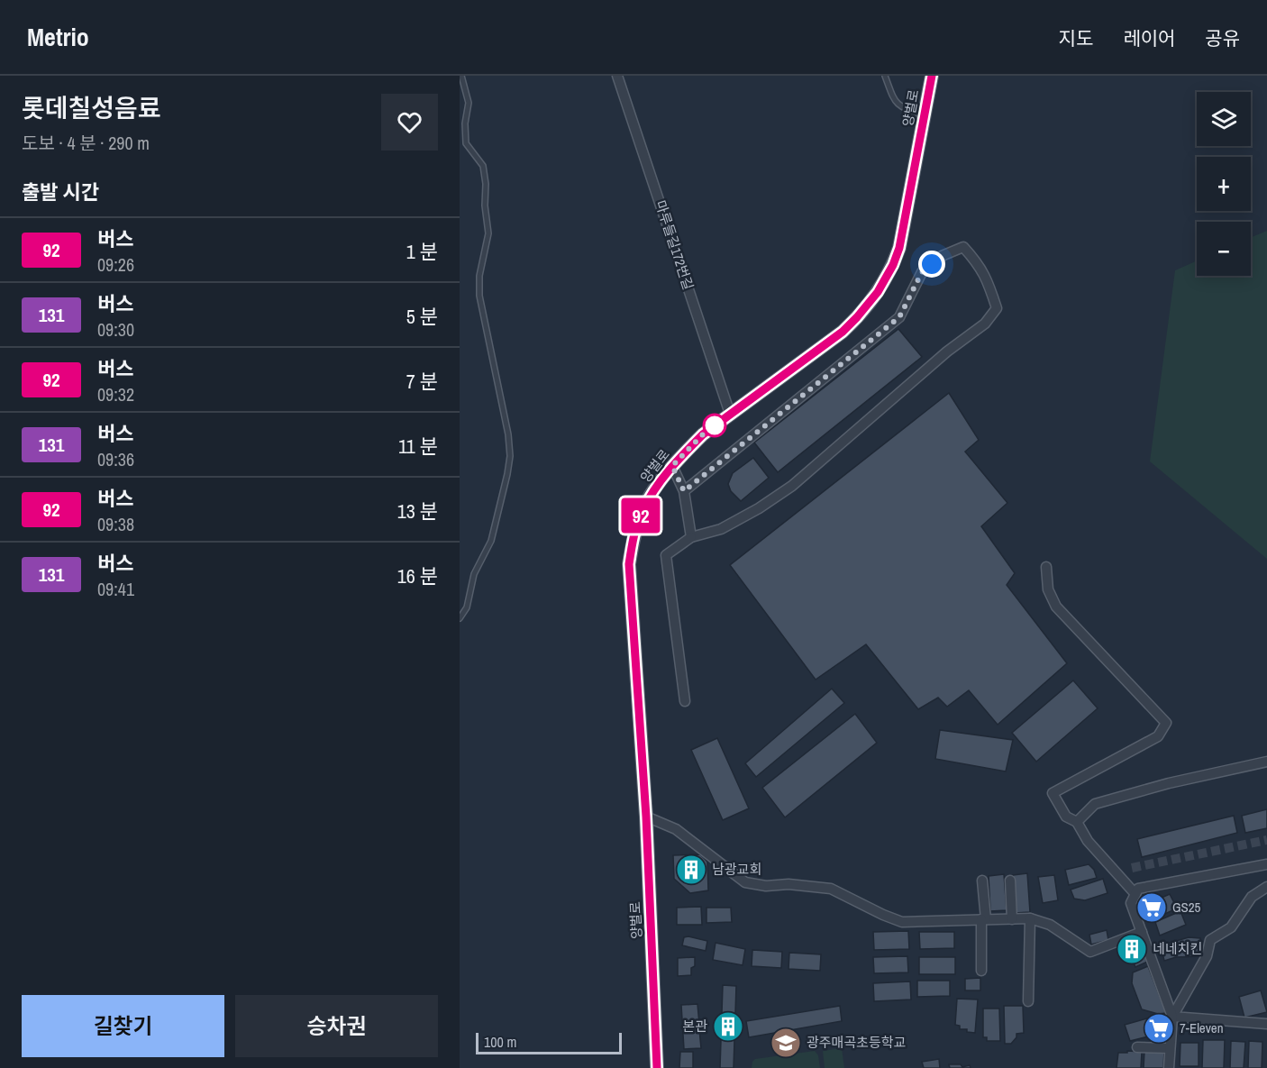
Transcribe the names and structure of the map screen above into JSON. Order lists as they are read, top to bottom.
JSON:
{
  "streets": {
    "street": ["양벌로", "마루들길172번길"]
  },
  "crossings": [
    ["양벌로", "마루들길172번길"]
  ],
  "places": {
    "building": ["남광교회", "네네치킨", "본관"],
    "supermarket": ["GS25", "7-Eleven"],
    "school or university": ["광주매곡초등학교"]
  },
  "lines": ["bus line 92"],
  "scale_bar": "100 m",
  "page": {
    "header": "Metrio",
    "nav": ["지도", "레이어", "공유"],
    "heading": [
      ["롯데칠성음료", "도보 · 4 분 · 290 m"],
      "출발 시간"
    ],
    "on_map": "92",
    "map_buttons": ["+", "−"],
    "list": [
      {
        "mark": "92",
        "name": "버스",
        "note": "09:26",
        "value": "1 분"
      },
      {
        "mark": "131",
        "name": "버스",
        "note": "09:30",
        "value": "5 분"
      },
      {
        "mark": "92",
        "name": "버스",
        "note": "09:32",
        "value": "7 분"
      },
      {
        "mark": "131",
        "name": "버스",
        "note": "09:36",
        "value": "11 분"
      },
      {
        "mark": "92",
        "name": "버스",
        "note": "09:38",
        "value": "13 분"
      },
      {
        "mark": "131",
        "name": "버스",
        "note": "09:41",
        "value": "16 분"
      }
    ],
    "buttons": ["길찾기", "승차권"],
    "scale": "100 m"
  }
}
